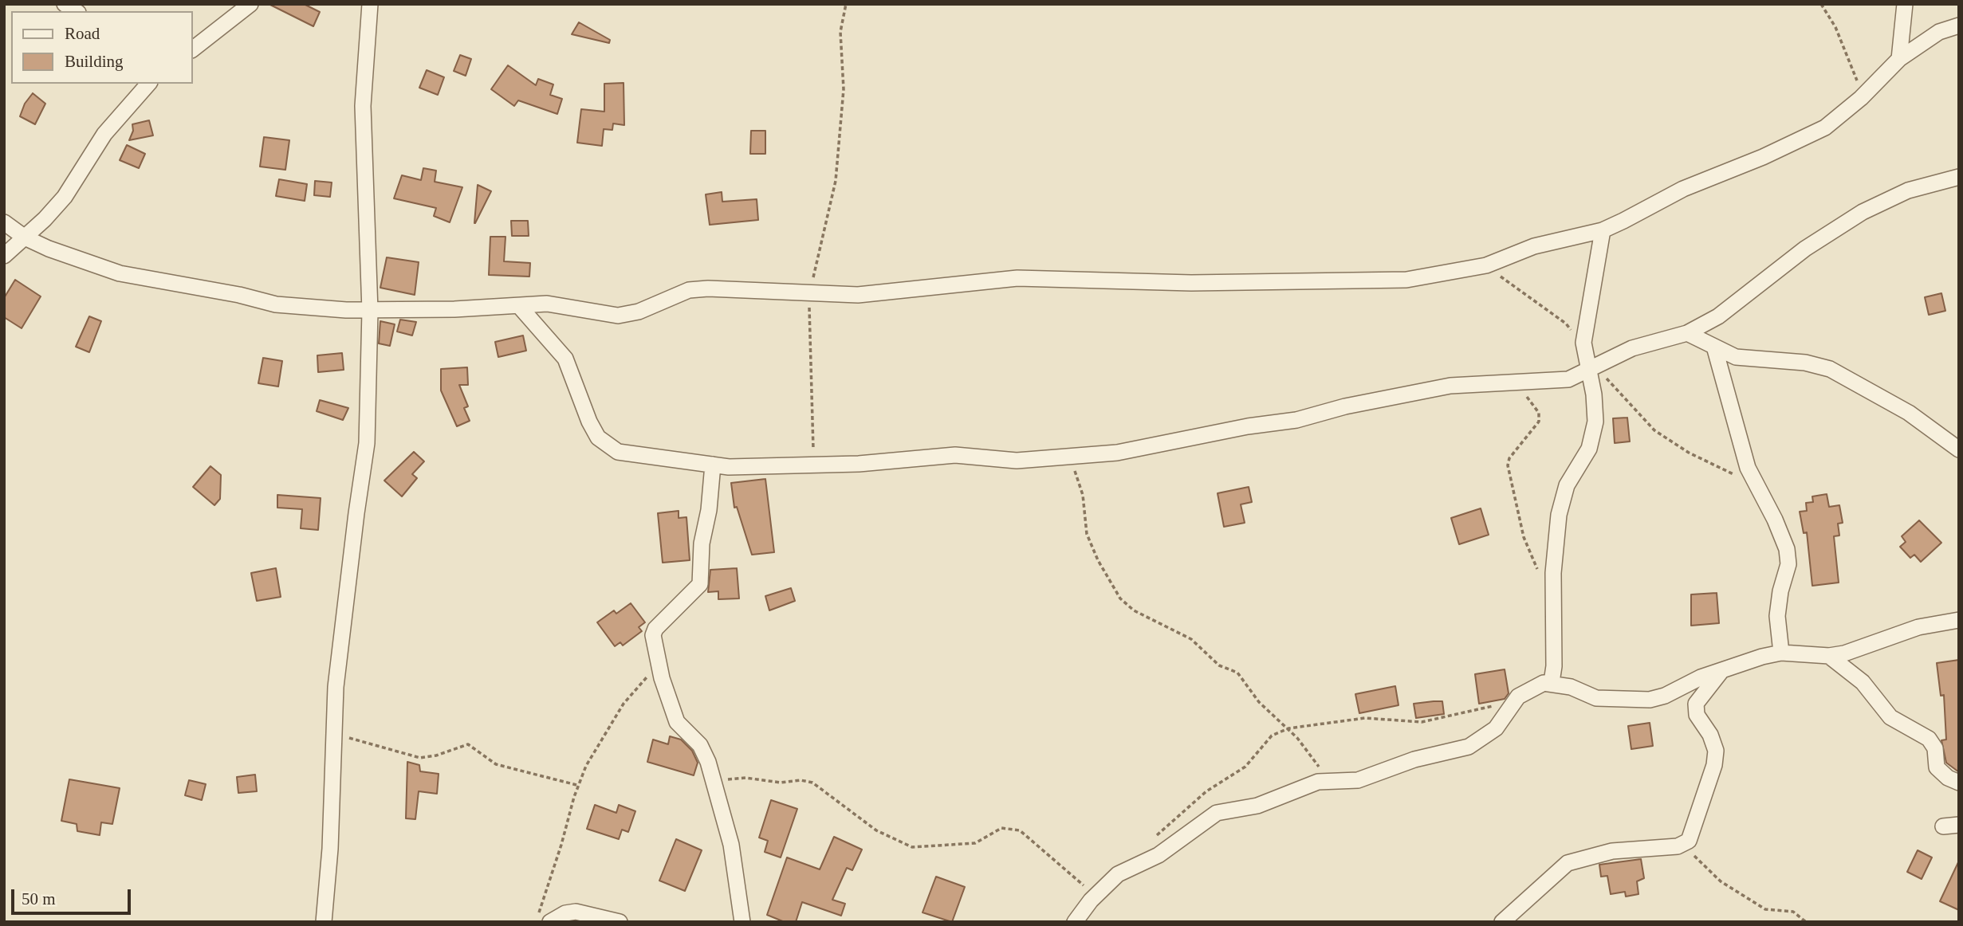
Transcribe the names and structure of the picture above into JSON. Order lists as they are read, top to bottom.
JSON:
{
  "legend": ["Road", "Building"],
  "scale_bar": "50 m"
}
